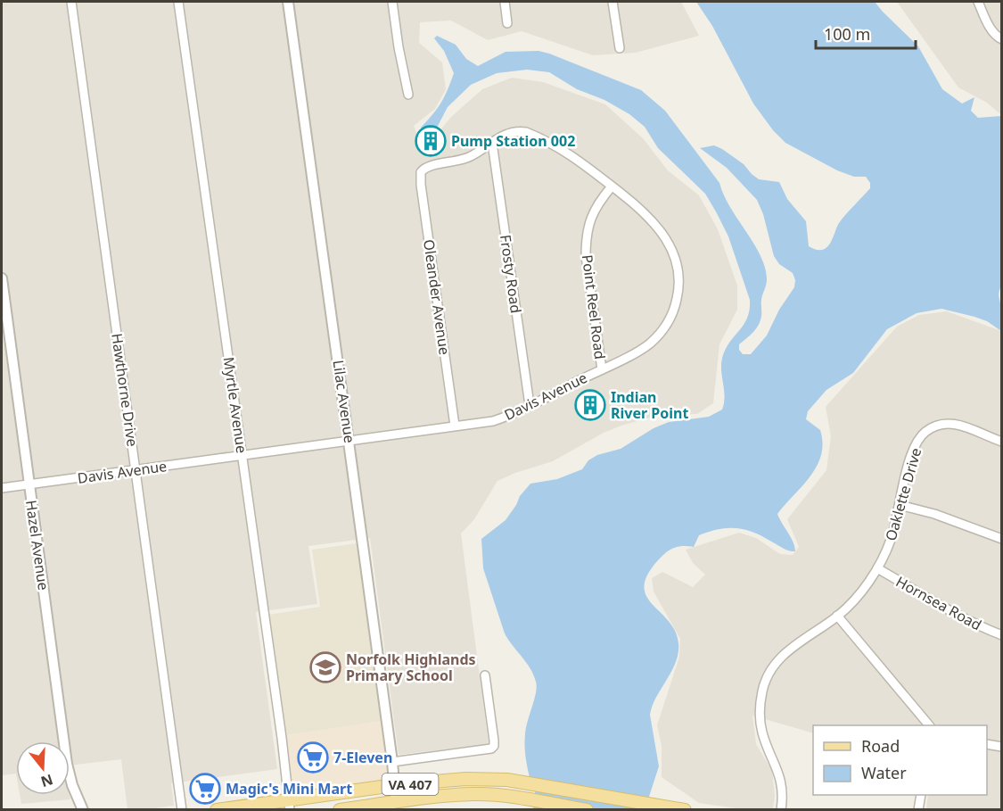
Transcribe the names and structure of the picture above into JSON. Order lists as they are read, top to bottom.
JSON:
{
  "streets": {
    "main road": ["VA 407"],
    "street": [
      "Frosty Road",
      "Oleander Avenue",
      "Point Reel Road",
      "Hawthorne Drive",
      "Davis Avenue",
      "Lilac Avenue",
      "Myrtle Avenue",
      "Oaklette Drive",
      "Hazel Avenue",
      "Hornsea Road"
    ]
  },
  "crossings": [
    ["Frosty Road", "Davis Avenue"],
    ["Oleander Avenue", "Davis Avenue"],
    ["Point Reel Road", "Davis Avenue"],
    ["Hawthorne Drive", "Davis Avenue"],
    ["Davis Avenue", "Lilac Avenue"],
    ["Davis Avenue", "Myrtle Avenue"],
    ["Davis Avenue", "Hazel Avenue"],
    ["Lilac Avenue", "VA 407"],
    ["Myrtle Avenue", "VA 407"],
    ["Oaklette Drive", "Hornsea Road"]
  ],
  "places": {
    "building": ["Pump Station 002", "Indian River Point"],
    "school or university": ["Norfolk Highlands Primary School"],
    "supermarket": ["7-Eleven", "Magic's Mini Mart"]
  },
  "legend": ["Road", "Water"],
  "scale_bar": "100 m",
  "north": "bottom"
}
